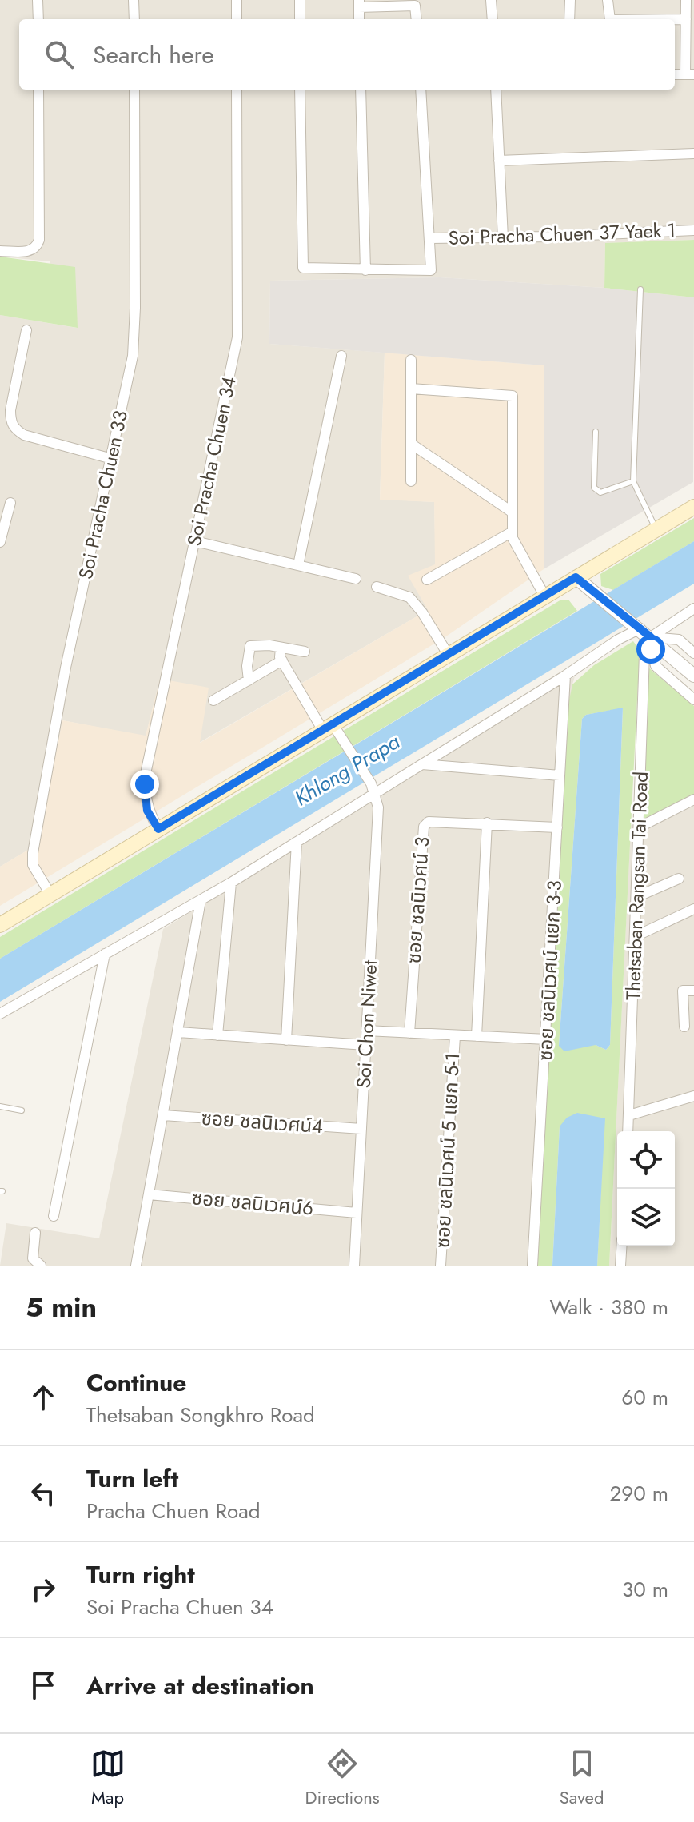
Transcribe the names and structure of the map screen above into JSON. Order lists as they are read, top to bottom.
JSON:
{
  "streets": {
    "street": [
      "Soi Pracha Chuen 37 Yaek 1",
      "Soi Pracha Chuen 34",
      "Soi Pracha Chuen 33",
      "Thetsaban Rangsan Tai Road",
      "ซอย ชลนิเวศน์ 3",
      "ซอย ชลนิเวศน์ แยก 3-3",
      "Soi Chon Niwet",
      "ซอย ชลนิเวศน์4",
      "ซอย ชลนิเวศน์ 5 แยก 5-1",
      "ซอย ชลนิเวศน์6"
    ]
  },
  "crossings": [
    ["ซอย ชลนิเวศน์ 3", "ซอย ชลนิเวศน์ แยก 3-3"],
    ["Soi Chon Niwet", "ซอย ชลนิเวศน์4"],
    ["Soi Chon Niwet", "ซอย ชลนิเวศน์6"]
  ],
  "water": ["Khlong Prapa"],
  "page": {
    "search": "Search here",
    "heading": ["5 min", "Walk · 380 m"],
    "list": [
      ["Continue", "Thetsaban Songkhro Road", "60 m"],
      ["Turn left", "Pracha Chuen Road", "290 m"],
      ["Turn right", "Soi Pracha Chuen 34", "30 m"],
      "Arrive at destination"
    ],
    "nav": ["Map", "Directions", "Saved"]
  }
}
